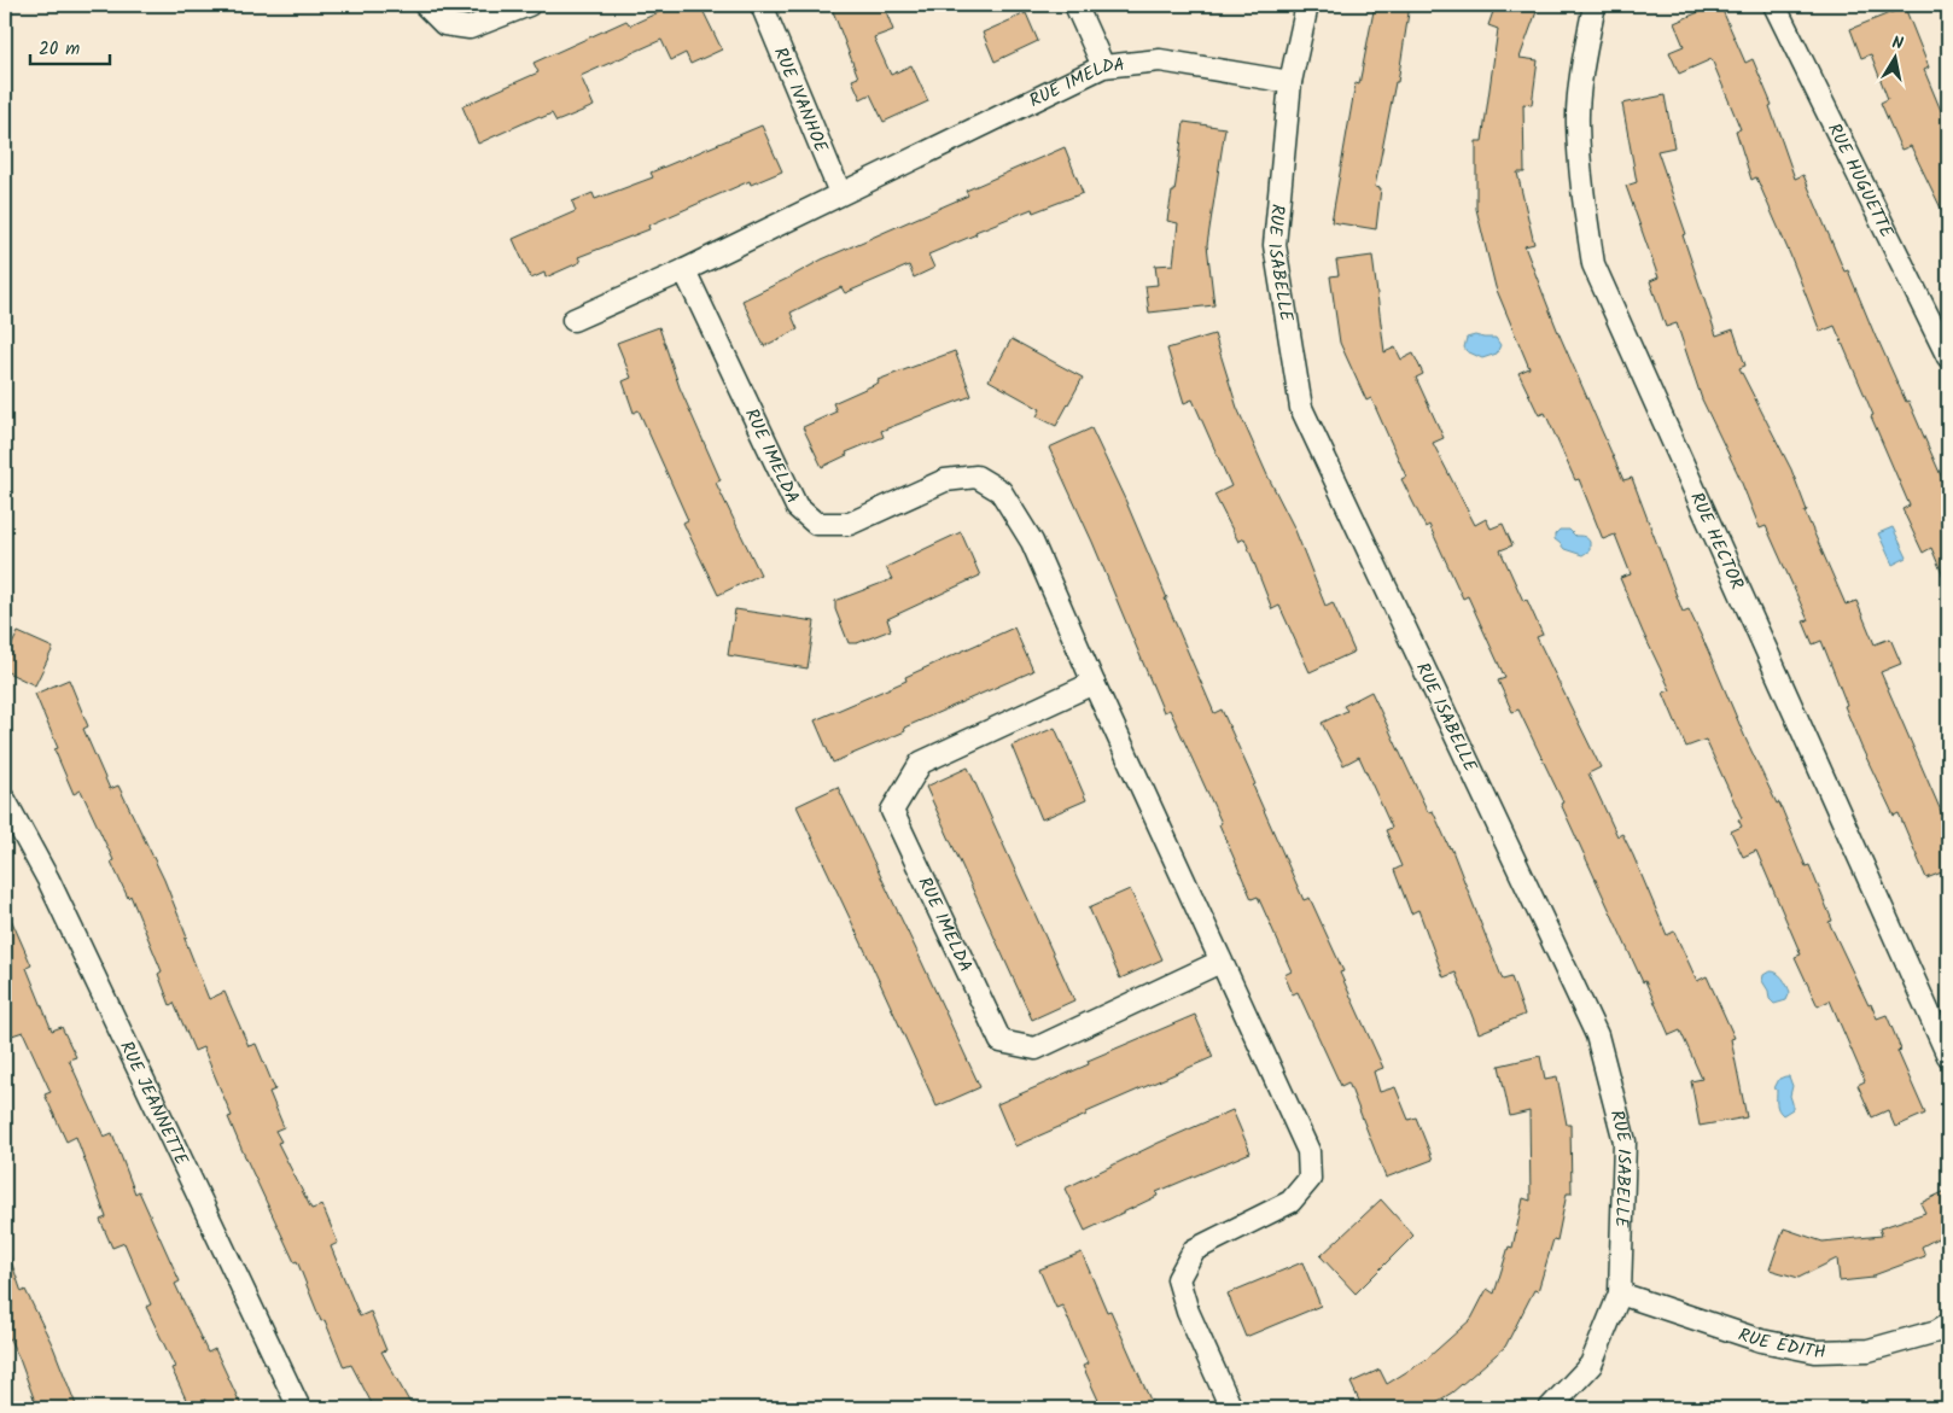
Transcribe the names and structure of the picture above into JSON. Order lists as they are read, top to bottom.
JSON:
{
  "streets": {
    "street": [
      "RUE IMELDA",
      "RUE IVANHOE",
      "RUE HUGUETTE",
      "RUE ISABELLE",
      "RUE HECTOR",
      "RUE JEANNETTE",
      "RUE ÉDITH"
    ]
  },
  "crossings": [
    ["RUE IMELDA", "RUE IVANHOE"],
    ["RUE IMELDA", "RUE ISABELLE"],
    ["RUE ISABELLE", "RUE ÉDITH"]
  ],
  "scale_bar": "20 m",
  "north": "top"
}
